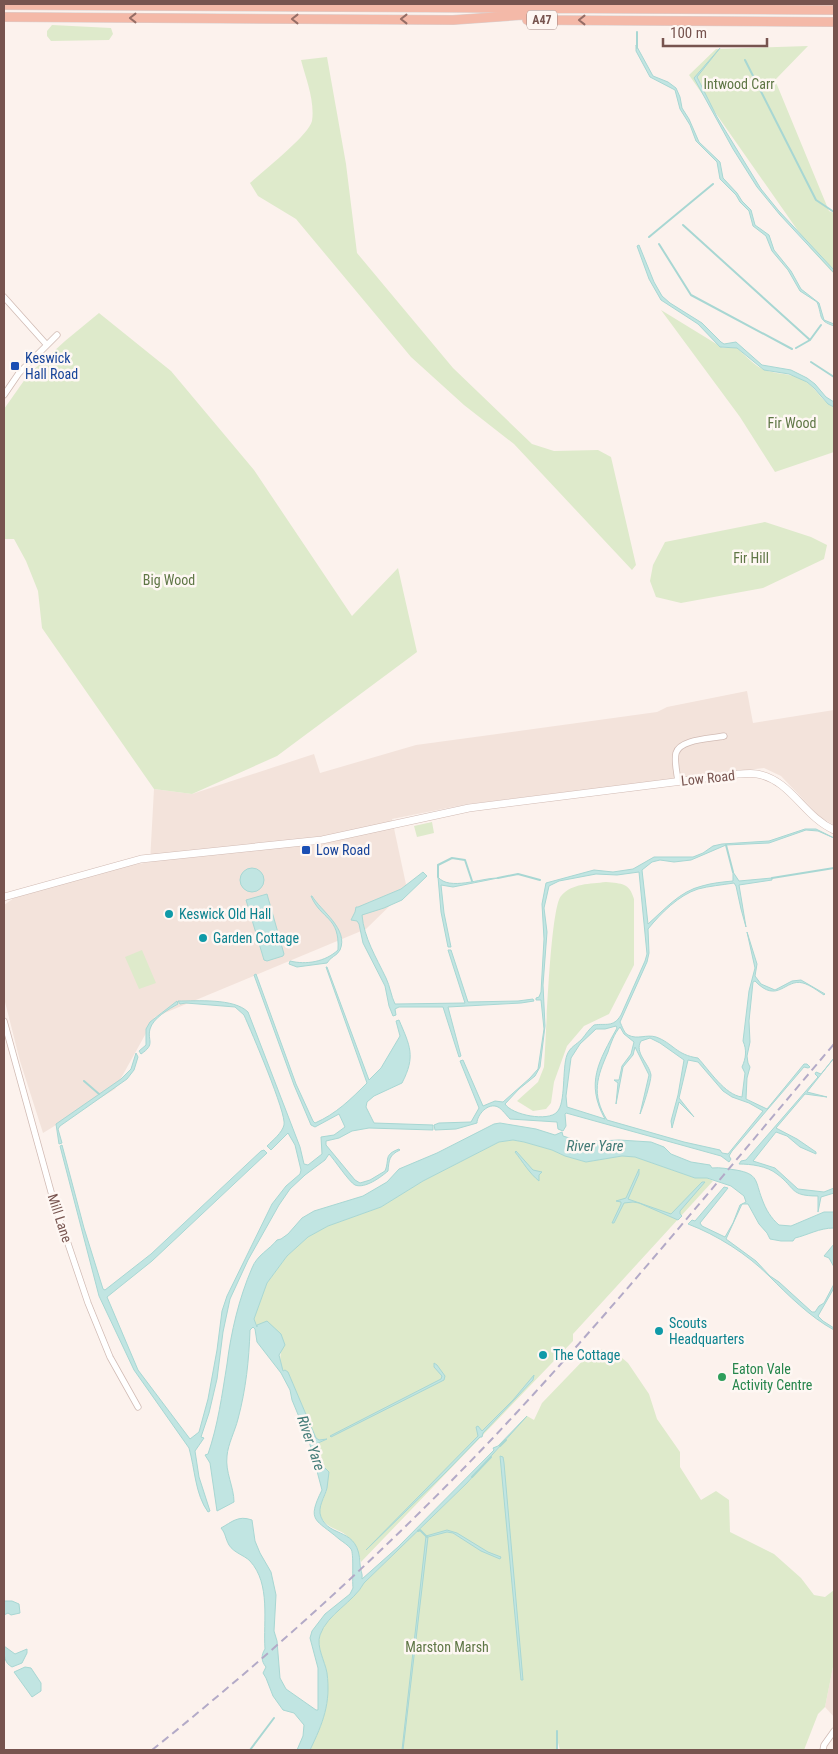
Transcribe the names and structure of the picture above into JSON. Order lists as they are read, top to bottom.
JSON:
{
  "streets": {
    "highway": ["A47"],
    "street": ["Low Road", "Mill Lane"]
  },
  "water": ["River Yare"],
  "parks": [
    "Intwood Carr",
    "Fir Wood",
    "Fir Hill",
    "Big Wood",
    "Marston Marsh"
  ],
  "places": {
    "transit": ["Keswick Hall Road", "Low Road"],
    "other": [
      "Keswick Old Hall",
      "Garden Cottage",
      "Scouts Headquarters",
      "The Cottage",
      "Eaton Vale Activity Centre"
    ]
  },
  "scale_bar": "100 m"
}
